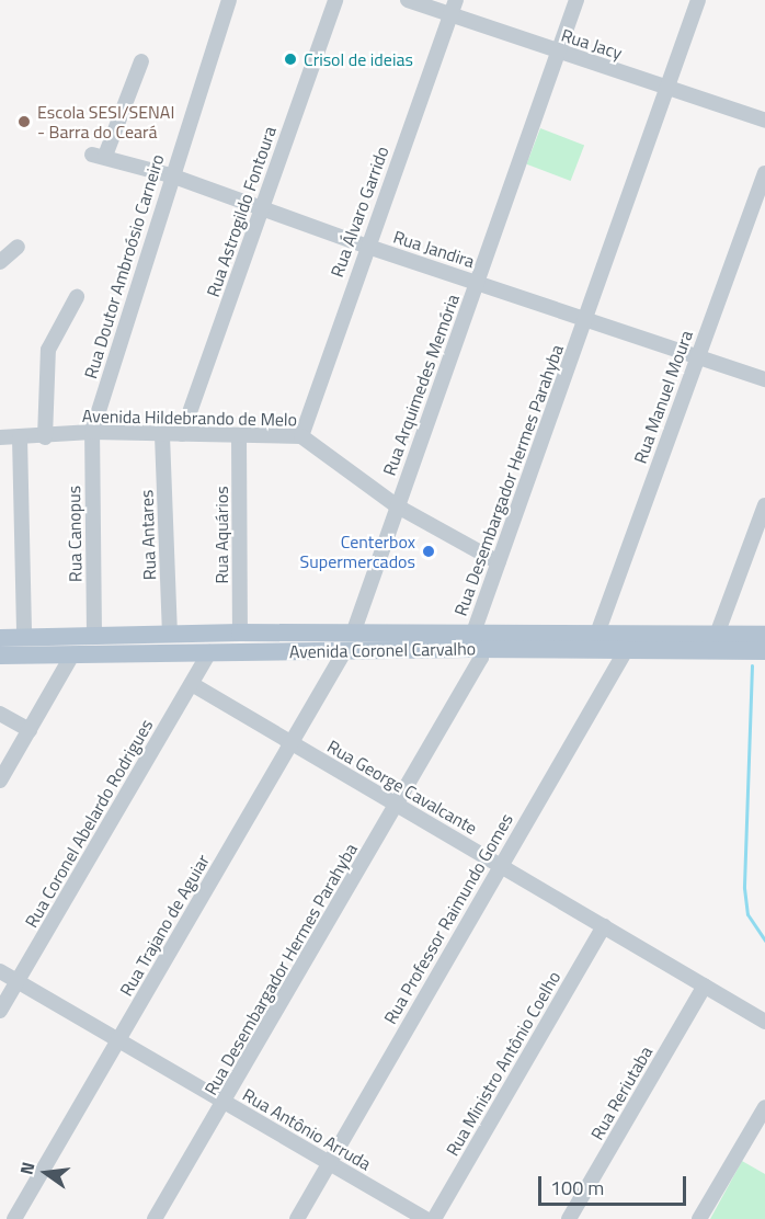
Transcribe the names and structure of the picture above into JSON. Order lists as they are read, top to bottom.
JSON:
{
  "streets": {
    "main road": ["Avenida Coronel Carvalho"],
    "street": [
      "Rua Jacy",
      "Rua Astrogildo Fontoura",
      "Rua Álvaro Garrido",
      "Rua Jandira",
      "Rua Doutor Ambroósio Carneiro",
      "Rua Arquimedes Memória",
      "Rua Manuel Moura",
      "Avenida Hildebrando de Melo",
      "Rua Desembargador Hermes Parahyba",
      "Rua Canopus",
      "Rua Antares",
      "Rua Aquários",
      "Rua George Cavalcante",
      "Rua Coronel Abelardo Rodrigues",
      "Rua Professor Raimundo Gomes",
      "Rua Trajano de Aguiar",
      "Rua Ministro Antônio Coelho",
      "Rua Reriutaba",
      "Rua Antônio Arruda"
    ]
  },
  "crossings": [
    ["Rua Jacy", "Rua Álvaro Garrido"],
    ["Rua Jacy", "Rua Arquimedes Memória"],
    ["Rua Jacy", "Rua Desembargador Hermes Parahyba"],
    ["Rua Astrogildo Fontoura", "Rua Jandira"],
    ["Rua Astrogildo Fontoura", "Avenida Hildebrando de Melo"],
    ["Rua Álvaro Garrido", "Rua Jandira"],
    ["Rua Álvaro Garrido", "Avenida Hildebrando de Melo"],
    ["Rua Jandira", "Rua Doutor Ambroósio Carneiro"],
    ["Rua Jandira", "Rua Arquimedes Memória"],
    ["Rua Jandira", "Rua Manuel Moura"],
    ["Rua Jandira", "Rua Desembargador Hermes Parahyba"],
    ["Rua Doutor Ambroósio Carneiro", "Avenida Hildebrando de Melo"],
    ["Rua Doutor Ambroósio Carneiro", "Rua Canopus"],
    ["Rua Arquimedes Memória", "Avenida Hildebrando de Melo"],
    ["Rua Arquimedes Memória", "Avenida Coronel Carvalho"],
    ["Rua Arquimedes Memória", "Rua Trajano de Aguiar"],
    ["Rua Manuel Moura", "Avenida Coronel Carvalho"],
    ["Avenida Hildebrando de Melo", "Rua Desembargador Hermes Parahyba"],
    ["Avenida Hildebrando de Melo", "Rua Canopus"],
    ["Avenida Hildebrando de Melo", "Rua Antares"],
    ["Avenida Hildebrando de Melo", "Rua Aquários"],
    ["Rua Desembargador Hermes Parahyba", "Avenida Coronel Carvalho"],
    ["Rua Desembargador Hermes Parahyba", "Rua George Cavalcante"],
    ["Rua Desembargador Hermes Parahyba", "Rua Antônio Arruda"],
    ["Rua Canopus", "Avenida Coronel Carvalho"],
    ["Rua Antares", "Avenida Coronel Carvalho"],
    ["Rua Aquários", "Avenida Coronel Carvalho"],
    ["Avenida Coronel Carvalho", "Rua Coronel Abelardo Rodrigues"],
    ["Avenida Coronel Carvalho", "Rua Professor Raimundo Gomes"],
    ["Avenida Coronel Carvalho", "Rua Trajano de Aguiar"],
    ["Rua George Cavalcante", "Rua Coronel Abelardo Rodrigues"],
    ["Rua George Cavalcante", "Rua Professor Raimundo Gomes"],
    ["Rua George Cavalcante", "Rua Trajano de Aguiar"],
    ["Rua George Cavalcante", "Rua Ministro Antônio Coelho"],
    ["Rua George Cavalcante", "Rua Reriutaba"],
    ["Rua Coronel Abelardo Rodrigues", "Rua Antônio Arruda"],
    ["Rua Professor Raimundo Gomes", "Rua Antônio Arruda"],
    ["Rua Trajano de Aguiar", "Rua Antônio Arruda"]
  ],
  "places": ["Crisol de ideias", "Escola SESI/SENAI - Barra do Ceará", "Centerbox Supermercados"],
  "scale_bar": "100 m",
  "north": "left"
}
